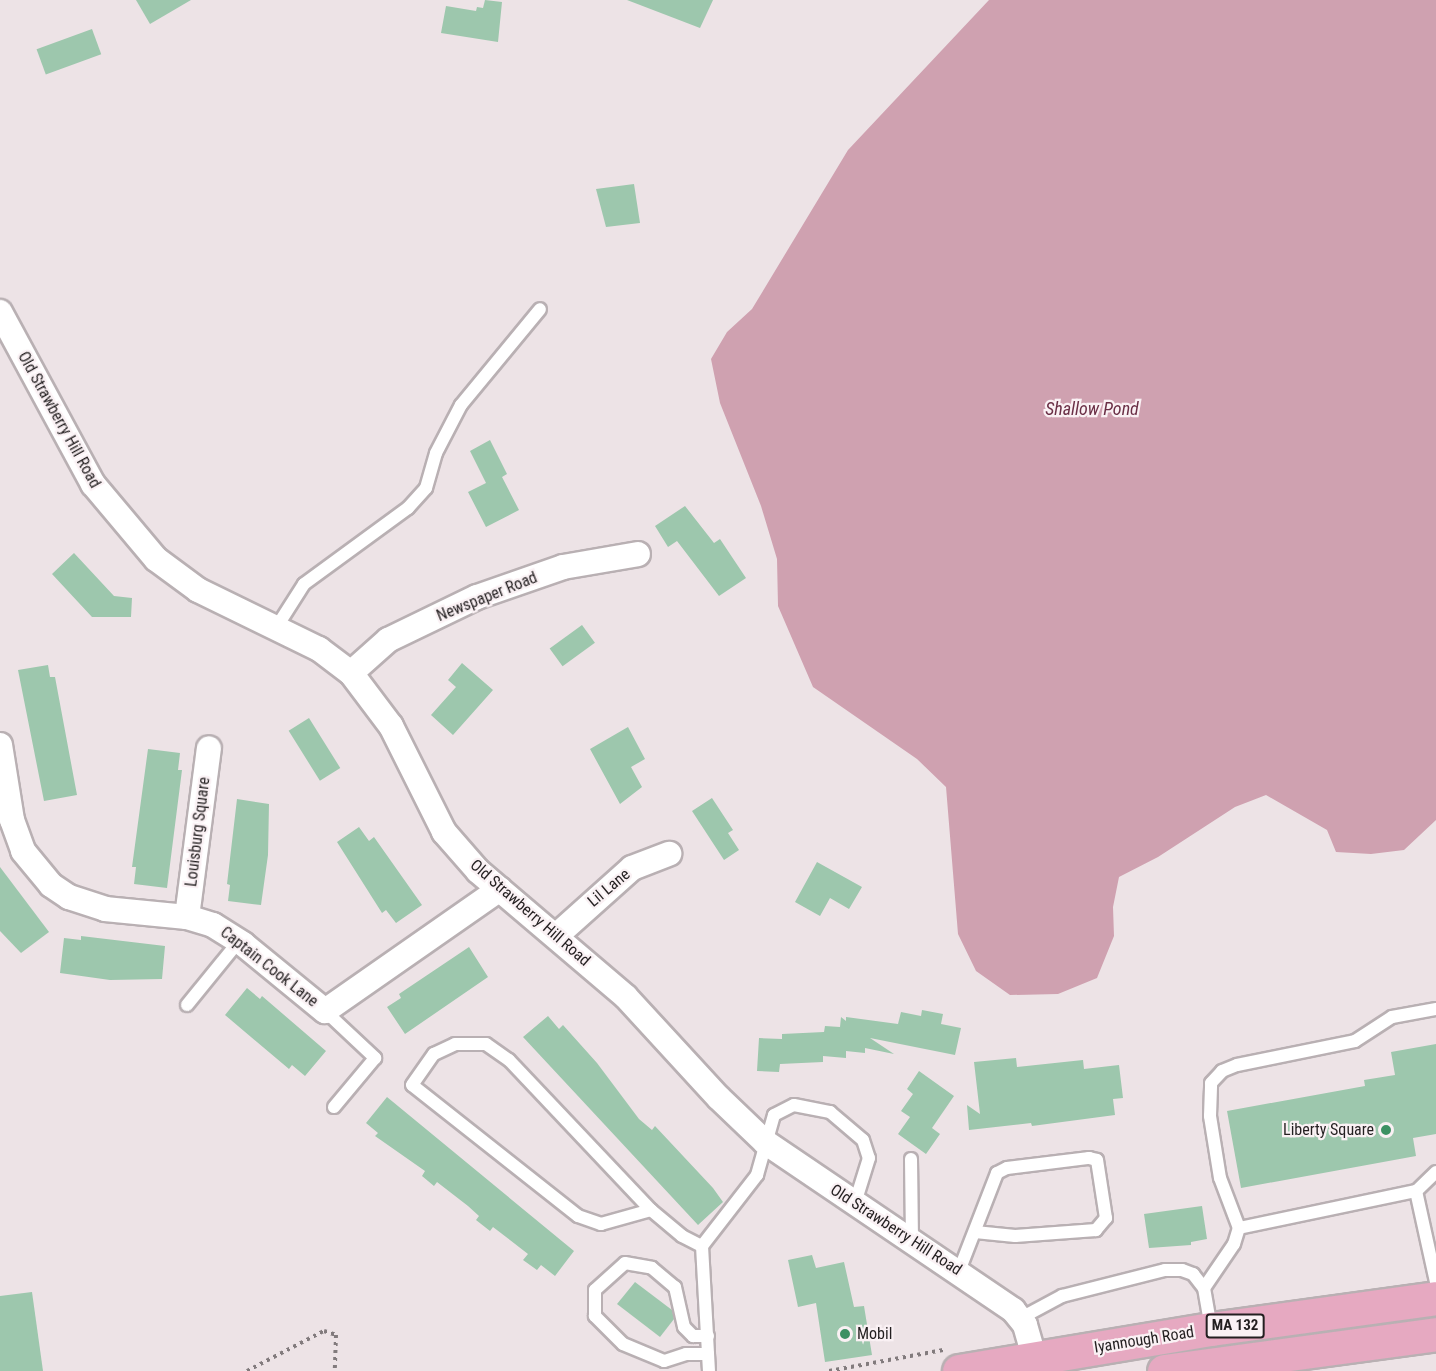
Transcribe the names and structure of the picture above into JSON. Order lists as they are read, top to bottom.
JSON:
{
  "streets": {
    "main road": ["MA 132", "Iyannough Road"],
    "street": [
      "Old Strawberry Hill Road",
      "Newspaper Road",
      "Louisburg Square",
      "Lil Lane",
      "Captain Cook Lane"
    ]
  },
  "crossings": [
    ["Old Strawberry Hill Road", "Newspaper Road"],
    ["Old Strawberry Hill Road", "Lil Lane"],
    ["Old Strawberry Hill Road", "Captain Cook Lane"],
    ["Louisburg Square", "Captain Cook Lane"]
  ],
  "water": ["Shallow Pond"],
  "places": ["Liberty Square", "Mobil"]
}
